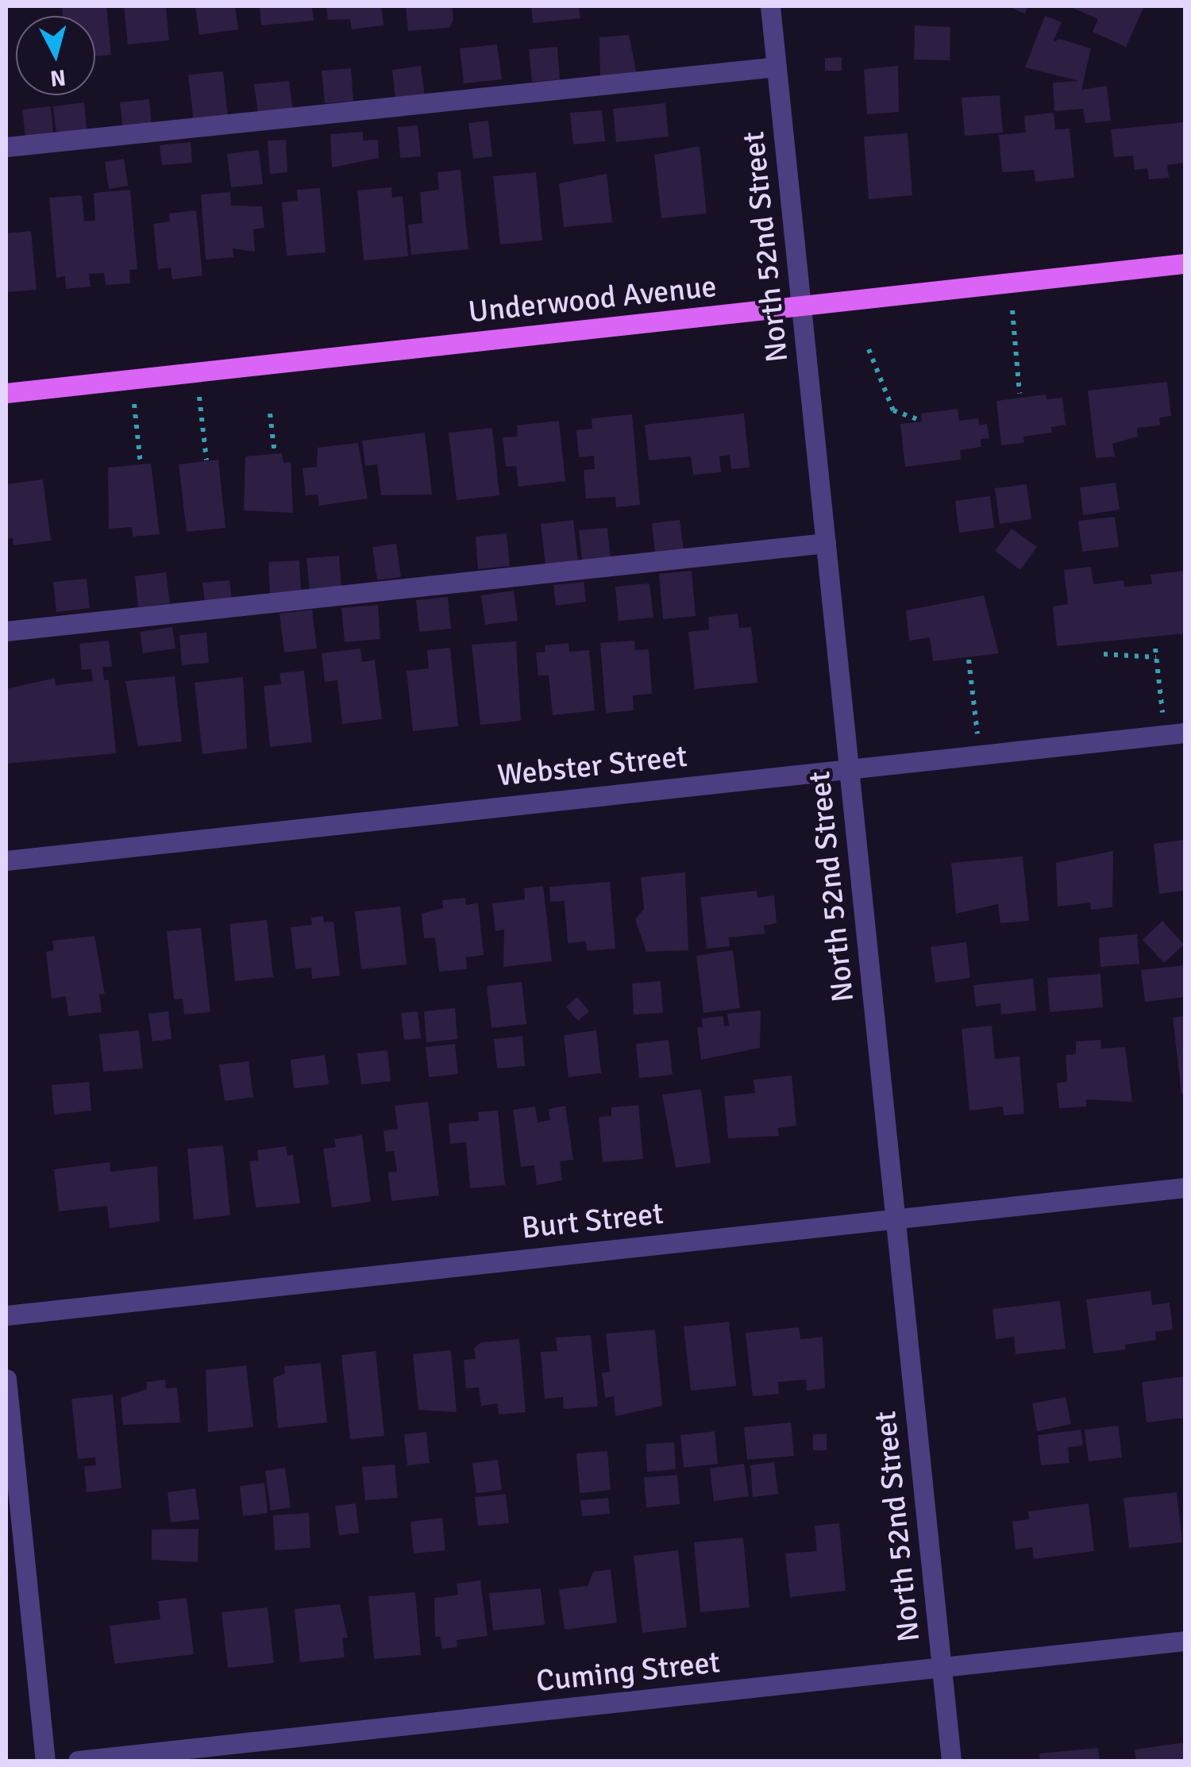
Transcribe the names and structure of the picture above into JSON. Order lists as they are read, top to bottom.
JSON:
{
  "streets": {
    "main road": ["Underwood Avenue"],
    "street": [
      "North 52nd Street",
      "Webster Street",
      "Burt Street",
      "Cuming Street"
    ]
  },
  "crossings": [
    ["North 52nd Street", "Underwood Avenue"],
    ["North 52nd Street", "Webster Street"],
    ["North 52nd Street", "Burt Street"],
    ["North 52nd Street", "Cuming Street"]
  ],
  "north": "bottom"
}
